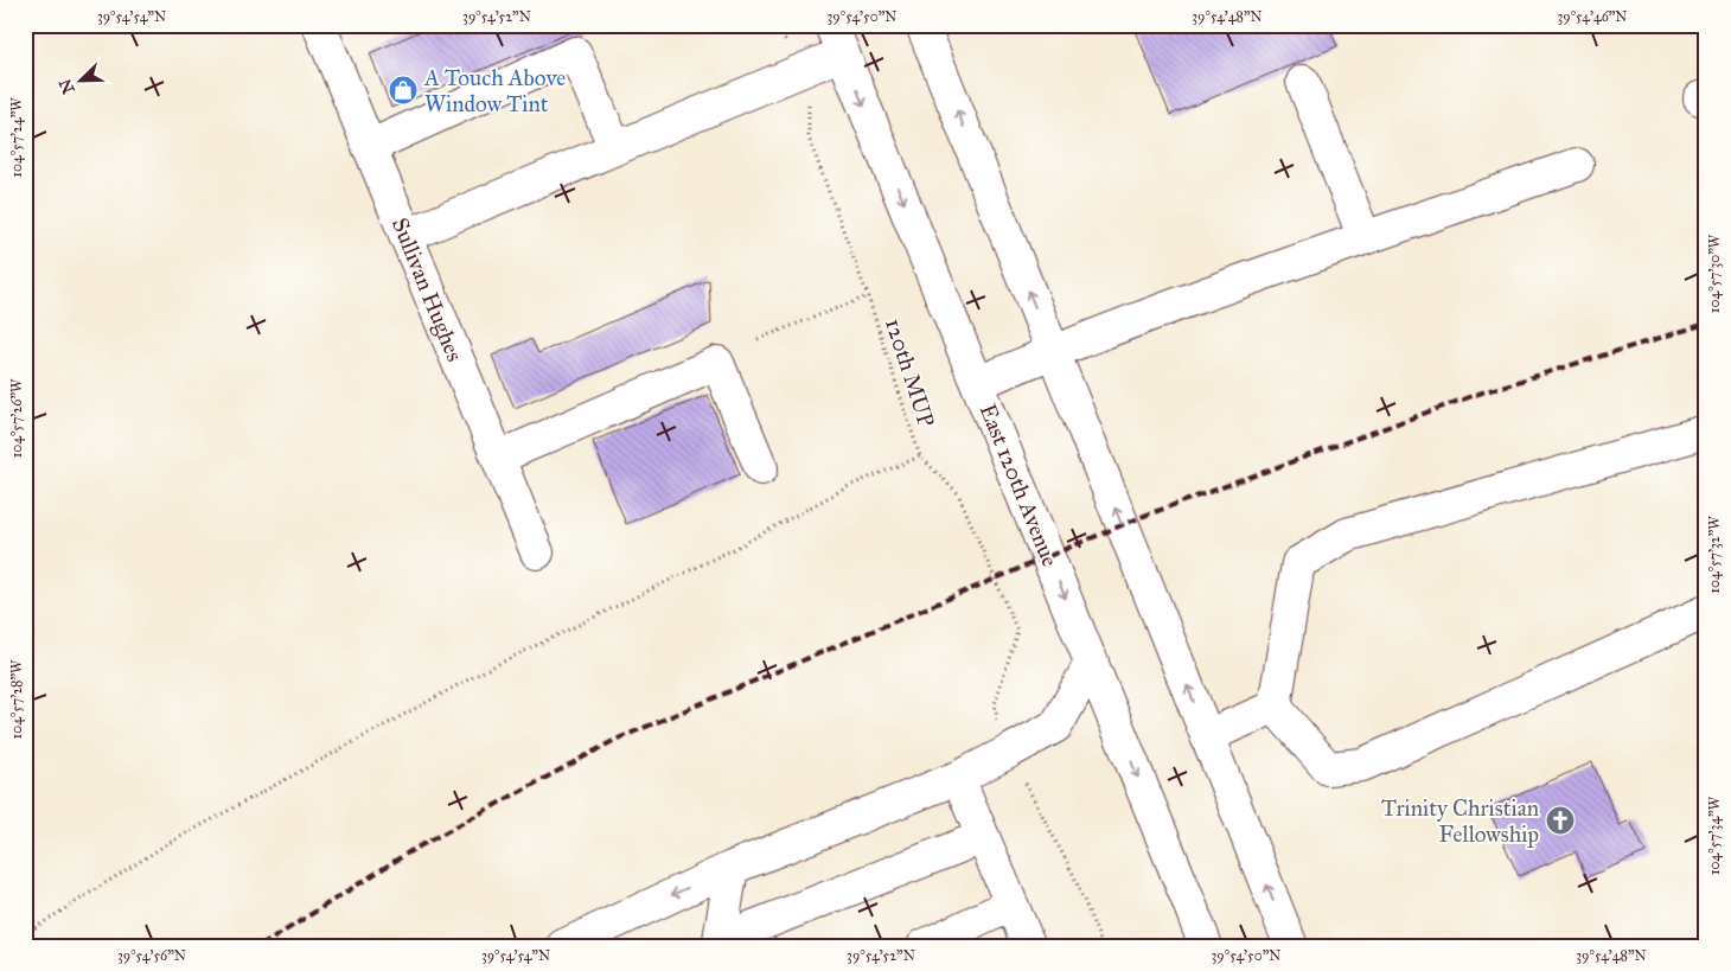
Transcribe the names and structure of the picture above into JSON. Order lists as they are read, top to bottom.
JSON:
{
  "streets": {
    "main road": ["Sullivan Hughes", "East 120th Avenue"],
    "path": ["120th MUP"]
  },
  "places": {
    "shop": ["A Touch Above Window Tint"],
    "church": ["Trinity Christian Fellowship"]
  },
  "north": "bottom left",
  "coordinates": [
    "39°54'54\"N",
    "39°54'52\"N",
    "39°54'50\"N",
    "39°54'48\"N",
    "39°54'46\"N",
    "104°57'24\"W",
    "104°57'30\"W",
    "104°57'26\"W",
    "104°57'32\"W",
    "104°57'28\"W",
    "104°57'34\"W",
    "39°54'56\"N"
  ]
}
